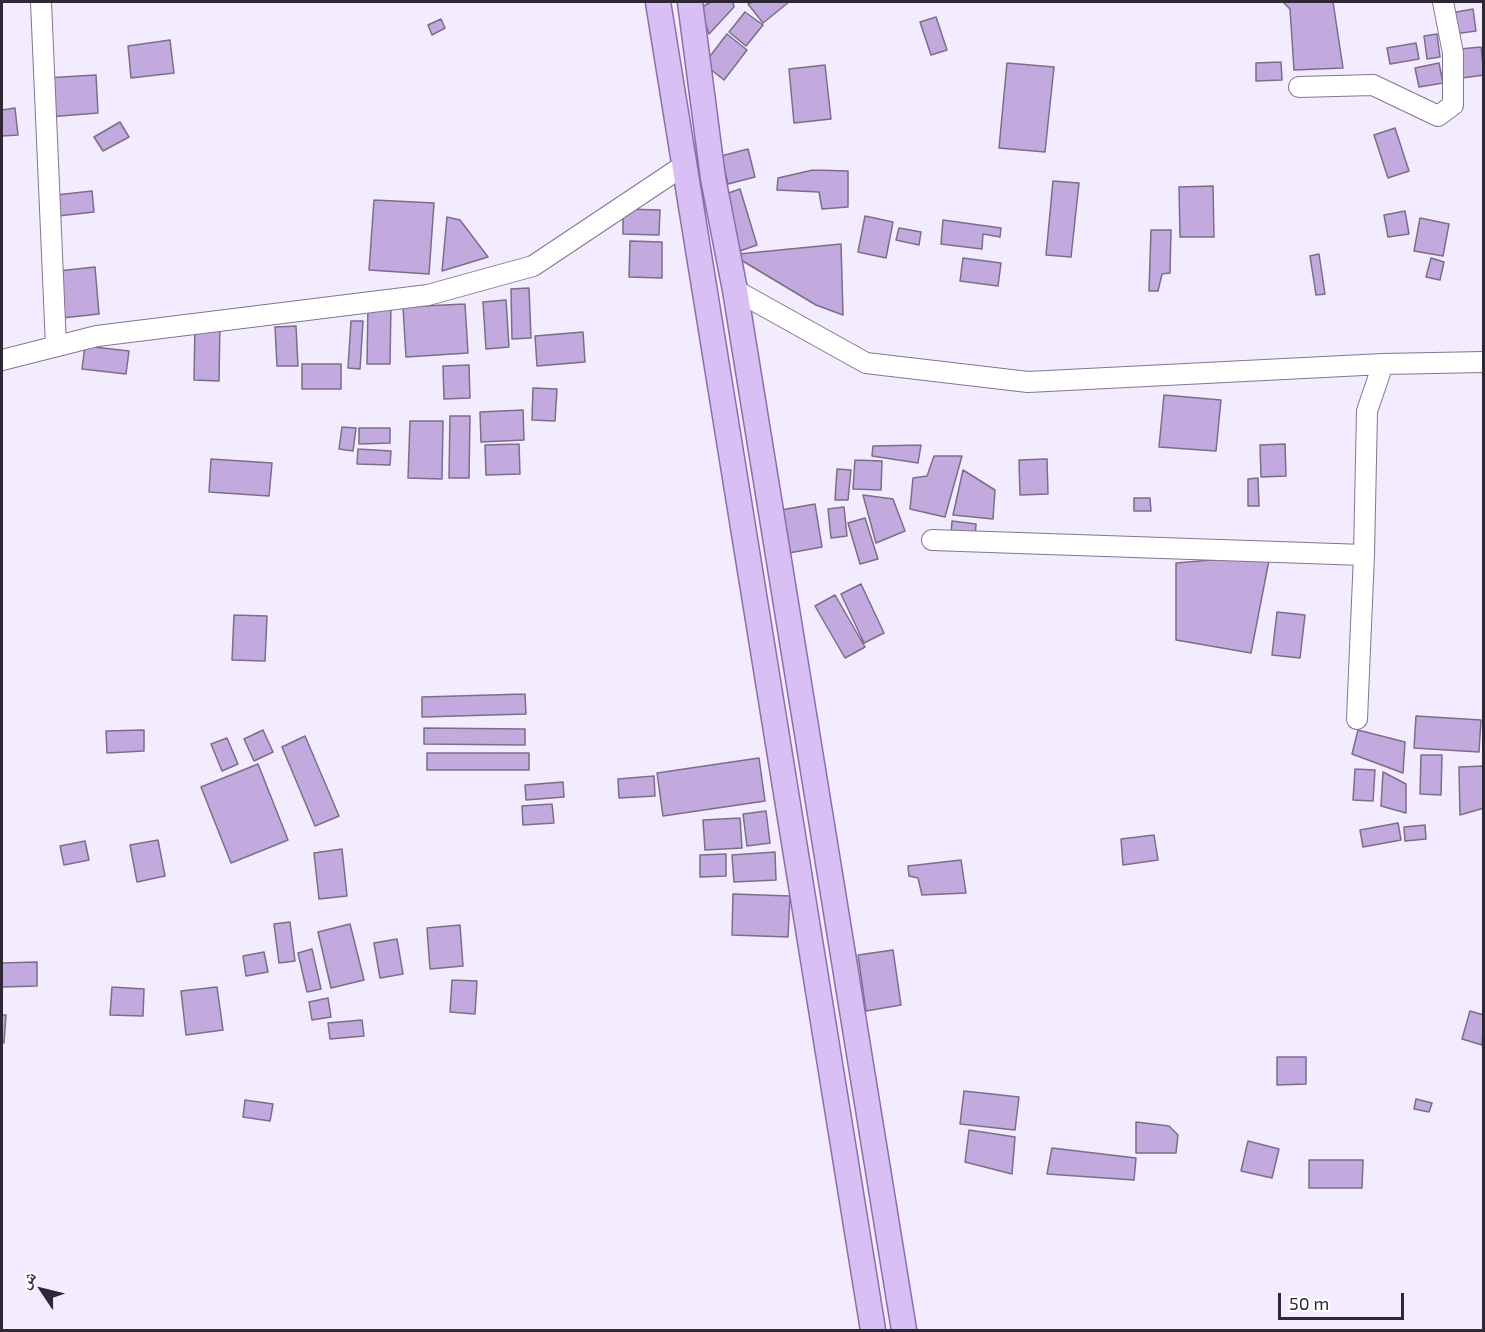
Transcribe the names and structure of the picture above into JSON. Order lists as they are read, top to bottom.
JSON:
{
  "scale_bar": "50 m",
  "north": "top left"
}
